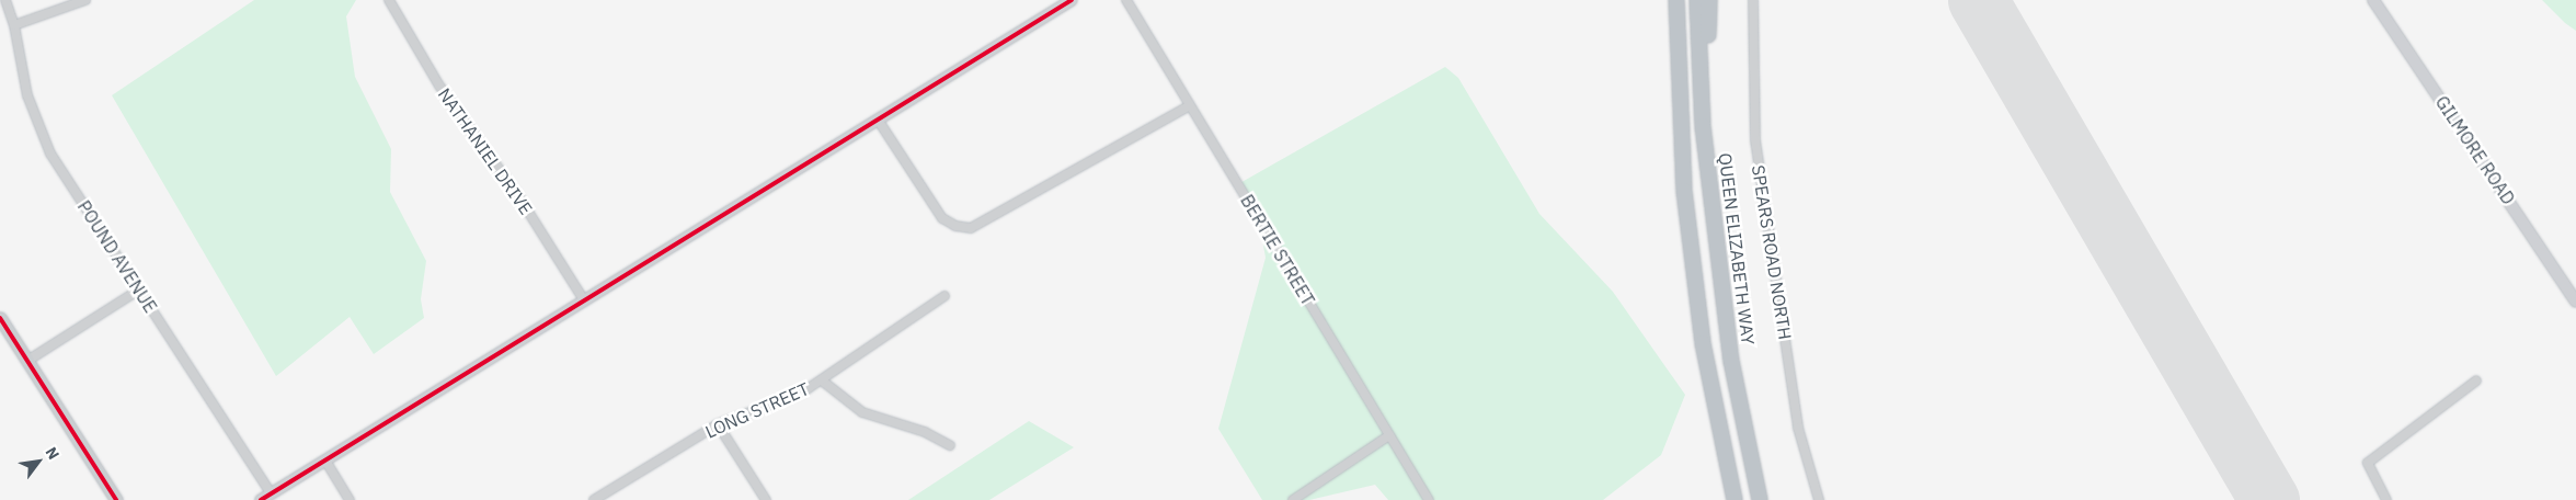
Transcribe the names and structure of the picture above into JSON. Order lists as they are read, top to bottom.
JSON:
{
  "streets": {
    "highway": ["QUEEN ELIZABETH WAY"],
    "street": [
      "GILMORE ROAD",
      "NATHANIEL DRIVE",
      "BERTIE STREET",
      "SPEARS ROAD NORTH",
      "POUND AVENUE",
      "LONG STREET"
    ]
  },
  "north": "top right"
}
